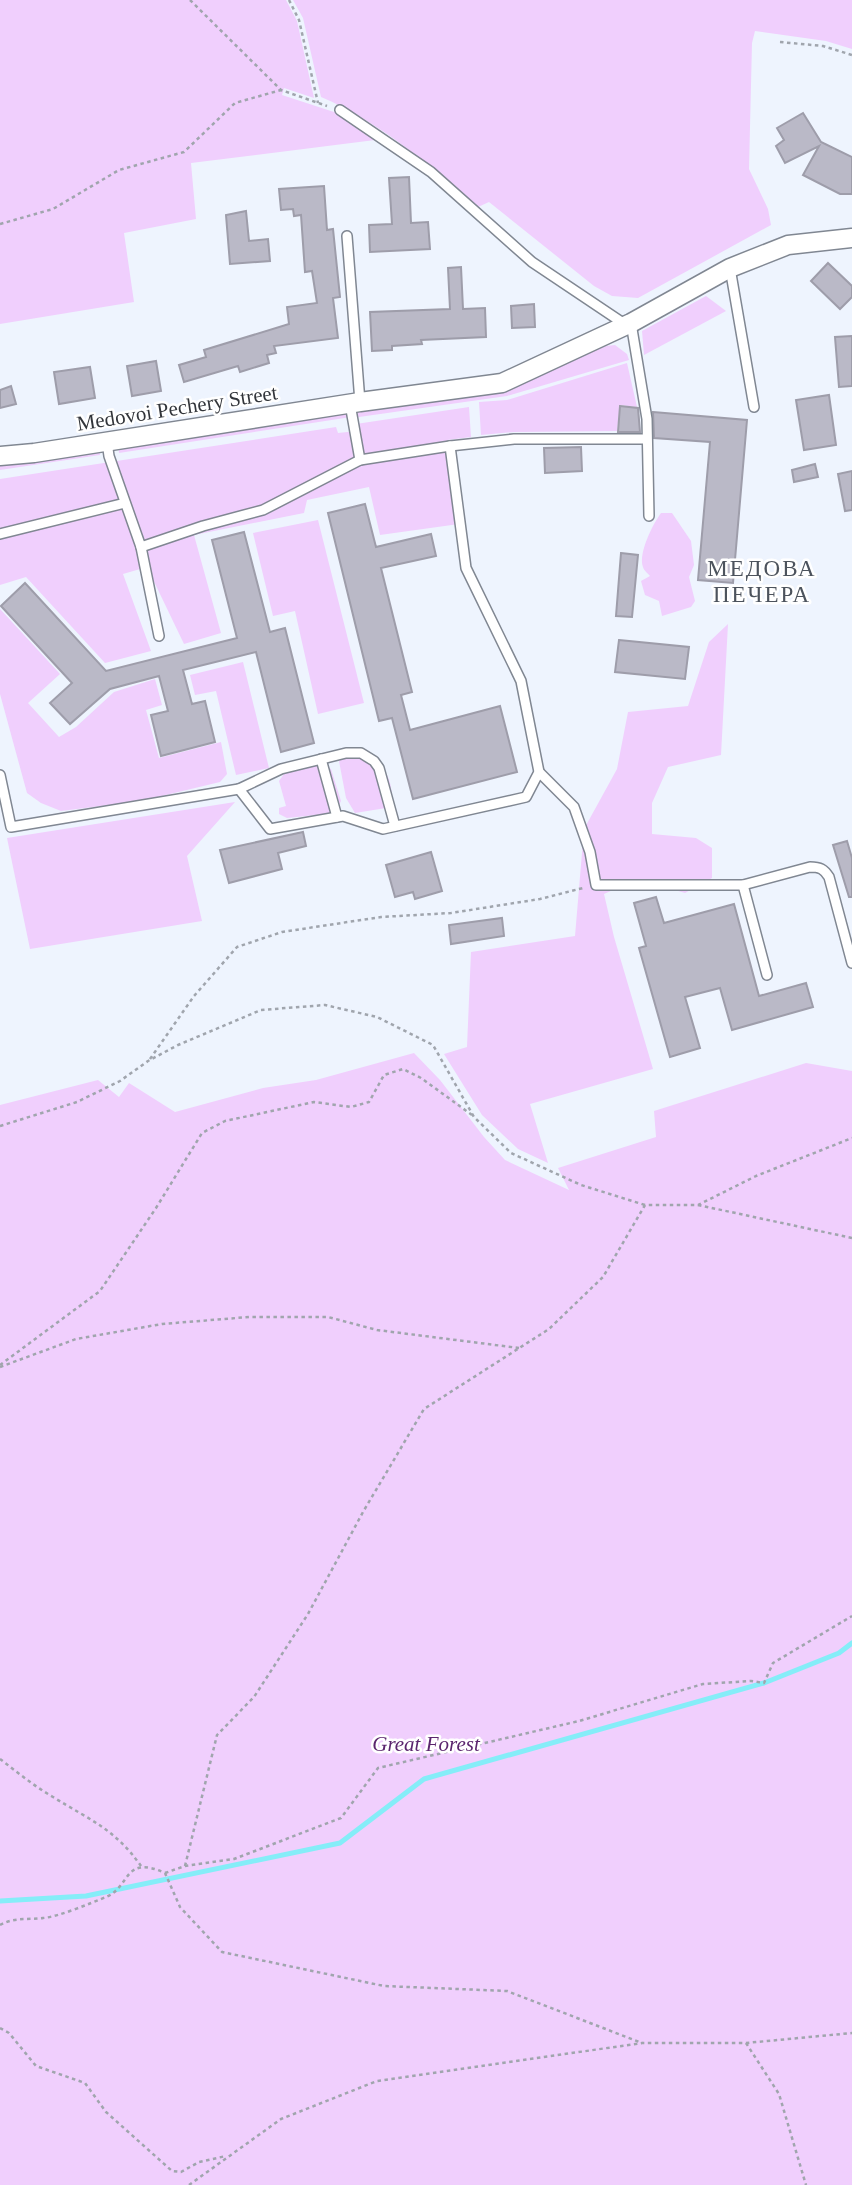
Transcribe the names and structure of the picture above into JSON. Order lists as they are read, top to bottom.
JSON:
{
  "streets": {
    "street": ["Medovoi Pechery Street"]
  },
  "districts": ["МЕДОВА ПЕЧЕРА"],
  "parks": ["Great Forest"]
}
